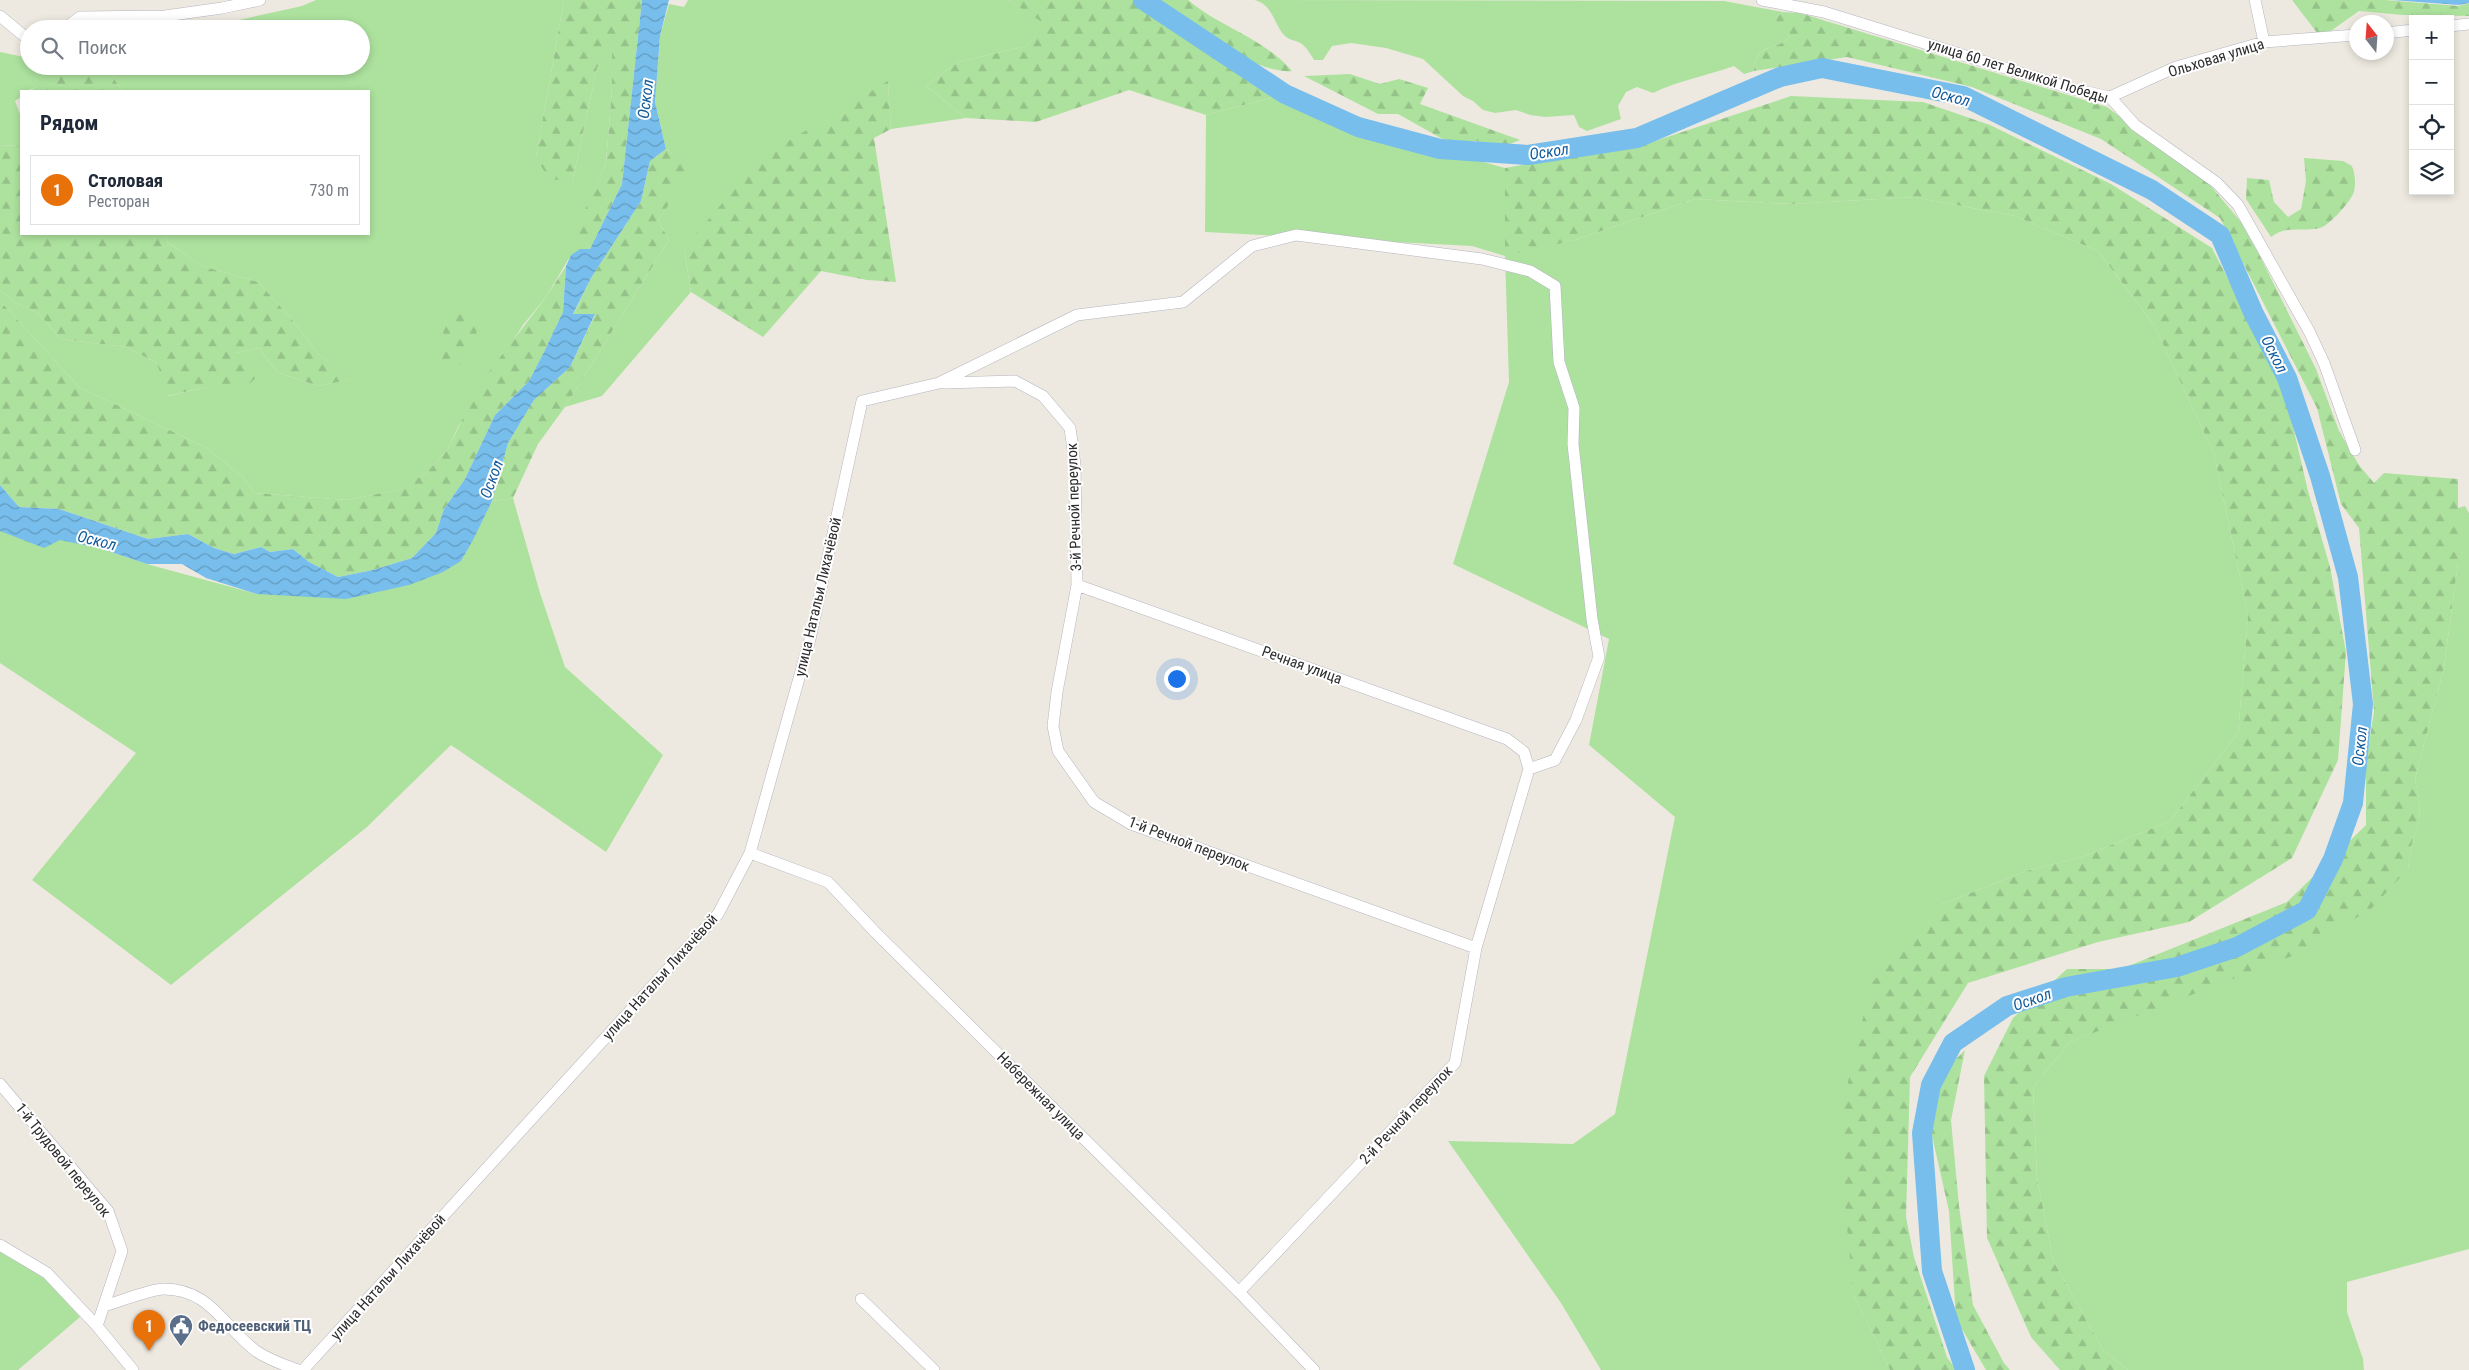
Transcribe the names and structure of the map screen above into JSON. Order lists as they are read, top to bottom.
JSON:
{
  "streets": {
    "street": [
      "Ольховая улица",
      "улица 60 лет Великой Победы",
      "3-й Речной переулок",
      "улица Натальи Лихачёвой",
      "Речная улица",
      "1-й Речной переулок",
      "Набережная улица",
      "2-й Речной переулок",
      "1-й Трудовой переулок"
    ]
  },
  "crossings": [
    ["Ольховая улица", "улица 60 лет Великой Победы"],
    ["3-й Речной переулок", "улица Натальи Лихачёвой"],
    ["3-й Речной переулок", "Речная улица"],
    ["3-й Речной переулок", "1-й Речной переулок"],
    ["улица Натальи Лихачёвой", "Набережная улица"],
    ["Речная улица", "1-й Речной переулок"],
    ["Речная улица", "2-й Речной переулок"],
    ["1-й Речной переулок", "2-й Речной переулок"],
    ["Набережная улица", "2-й Речной переулок"]
  ],
  "water": ["Оскол"],
  "places": {
    "public building": ["Федосеевский ТЦ"]
  },
  "north": "top",
  "page": {
    "map_buttons": ["+", "−"],
    "search": "Поиск",
    "heading": "Рядом",
    "list": [
      {
        "mark": "1",
        "name": "Столовая",
        "note": "Ресторан",
        "value": "730 m"
      }
    ],
    "pins": "1"
  }
}
